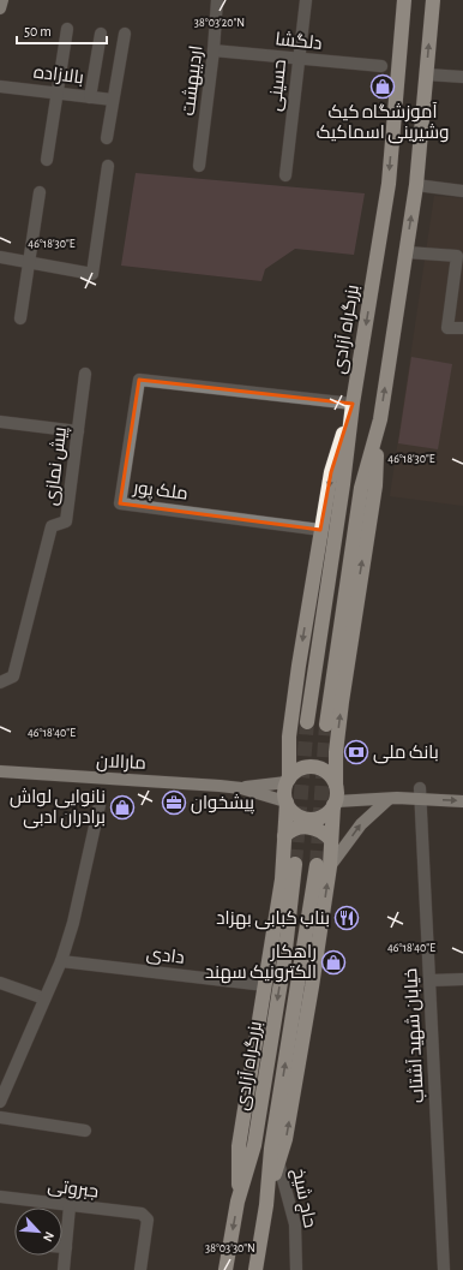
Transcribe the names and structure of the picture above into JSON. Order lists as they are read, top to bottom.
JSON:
{
  "streets": {
    "highway": ["بزرگراه آزادی"],
    "main road": ["مارالان"],
    "street": [
      "دلگشا",
      "بالازاده",
      "اردیبهشت",
      "حسینی",
      "پیش نمازی",
      "ملک پور",
      "دادی",
      "خیابان شهید آشتاب",
      "جبروتی",
      "حاج شیخ"
    ]
  },
  "crossings": [
    ["دلگشا", "اردیبهشت"],
    ["دلگشا", "حسینی"],
    ["بزرگراه آزادی", "ملک پور"]
  ],
  "places": {
    "shop": ["آموزشگاه کیک وشیرینی اسماکیک", "نانوایی لواش برادران ادبی", "راهکار الکترونیک سهند"],
    "bank": ["بانک ملی"],
    "office": ["پیشخوان"],
    "restaurant": ["بناب کبابی بهزاد"]
  },
  "scale_bar": "50 m",
  "north": "bottom right",
  "coordinates": [
    "38°03'20\"N",
    "46°18'30\"E",
    "46°18'40\"E",
    "38°03'30\"N"
  ]
}
